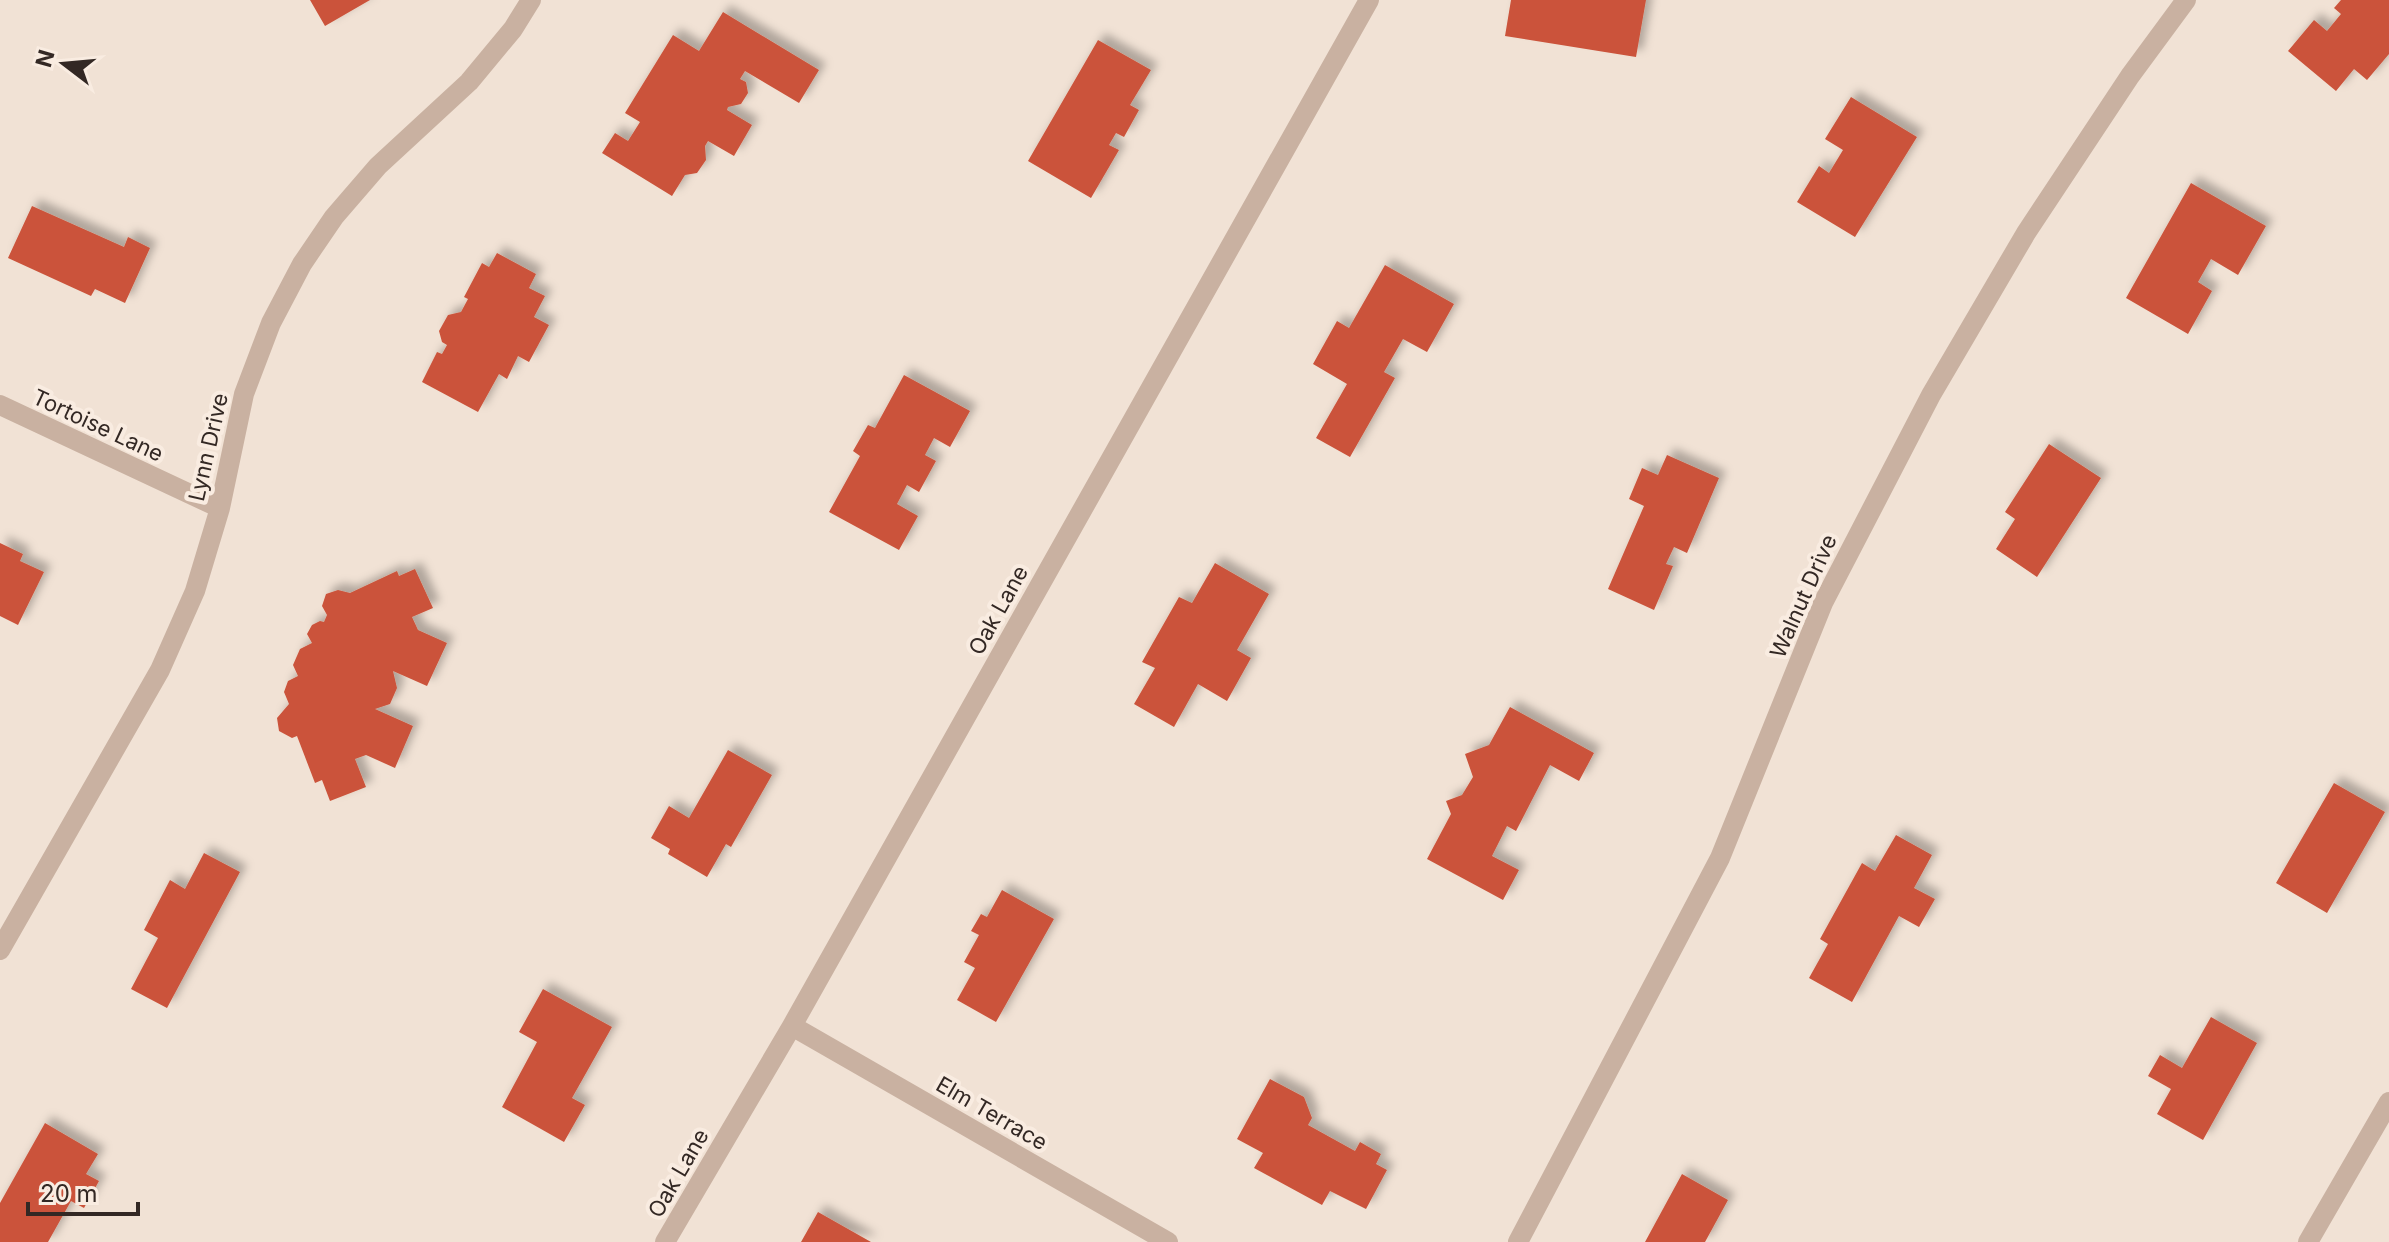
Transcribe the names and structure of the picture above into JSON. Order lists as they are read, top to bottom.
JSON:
{
  "streets": {
    "street": [
      "Tortoise Lane",
      "Lynn Drive",
      "Walnut Drive",
      "Oak Lane",
      "Elm Terrace"
    ]
  },
  "crossings": [
    ["Tortoise Lane", "Lynn Drive"],
    ["Oak Lane", "Elm Terrace"]
  ],
  "scale_bar": "20 m",
  "north": "left"
}
